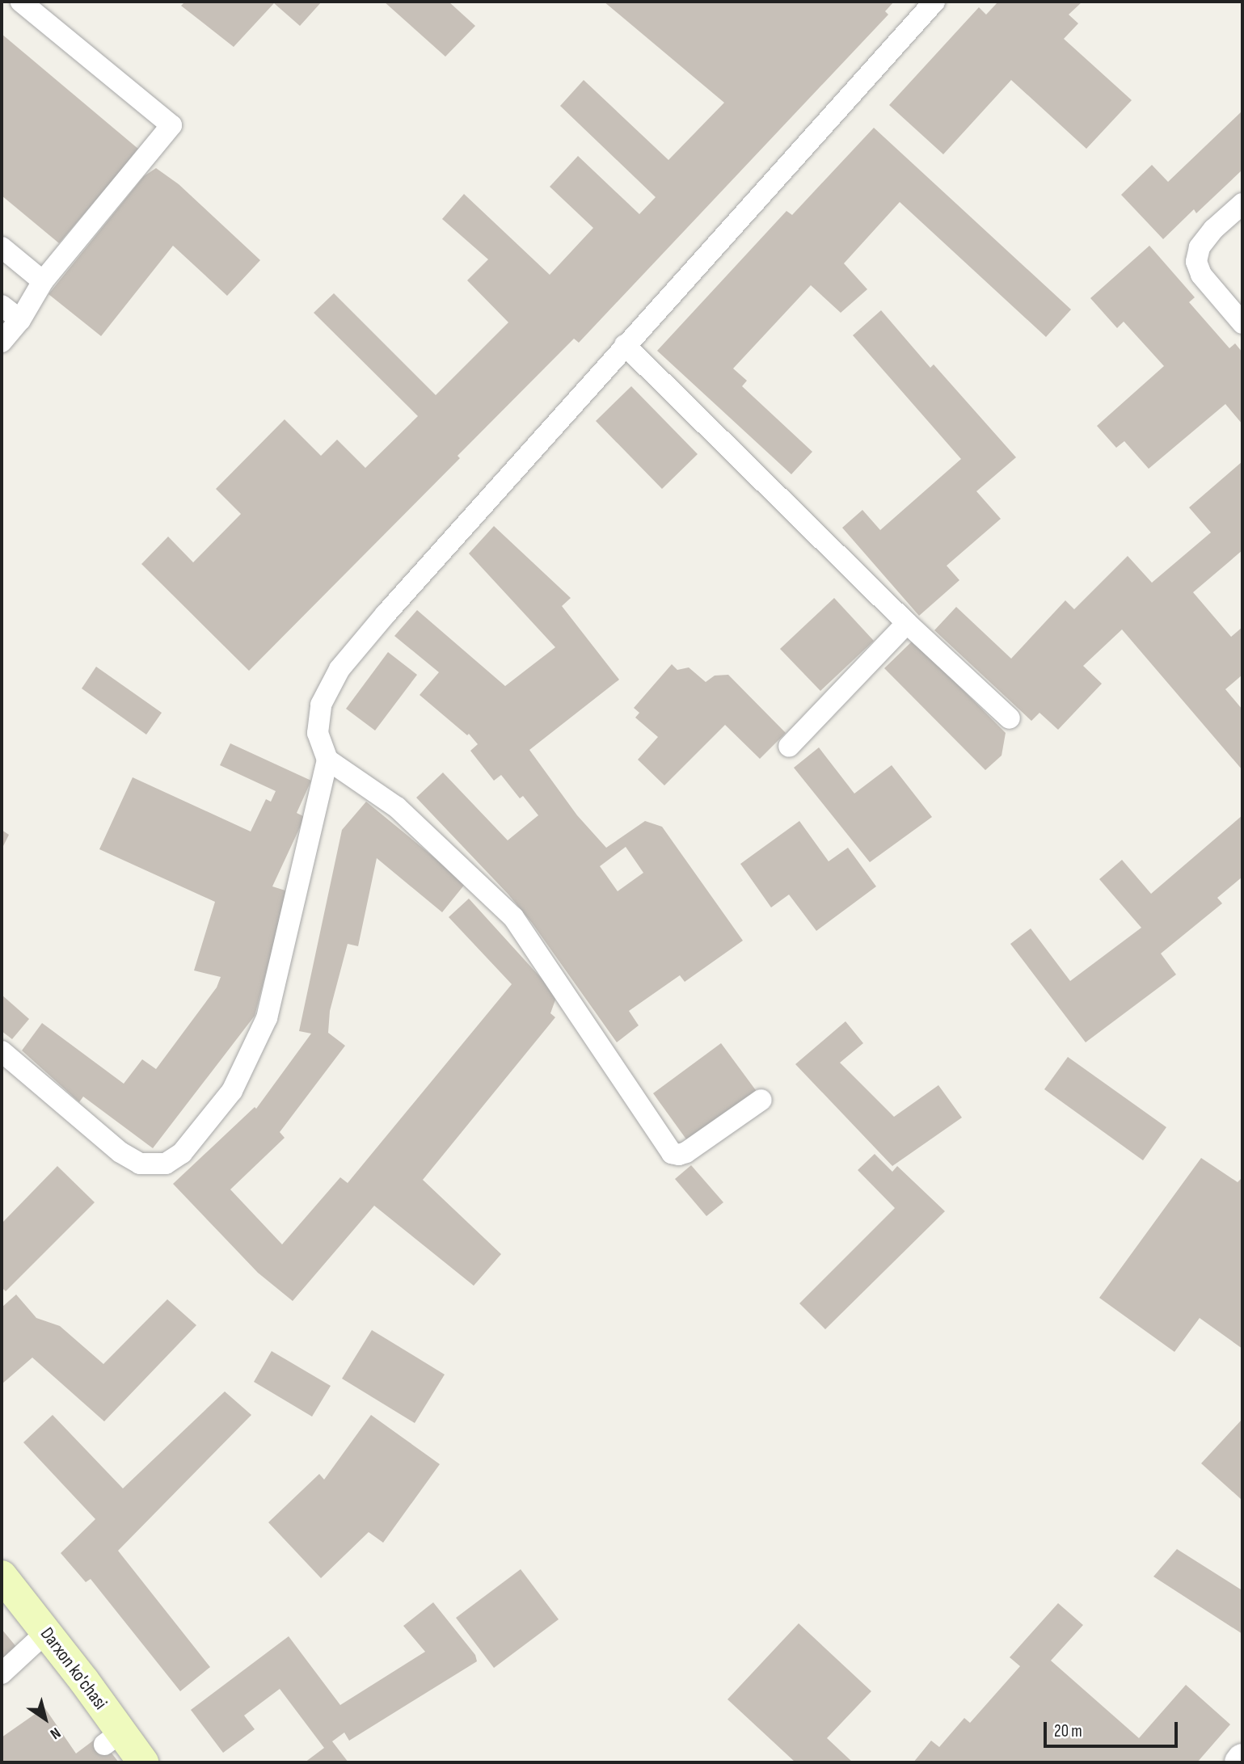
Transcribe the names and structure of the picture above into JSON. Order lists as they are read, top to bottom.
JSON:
{
  "streets": {
    "main road": ["Darxon ko'chasi"]
  },
  "scale_bar": "20 m",
  "north": "bottom right"
}
